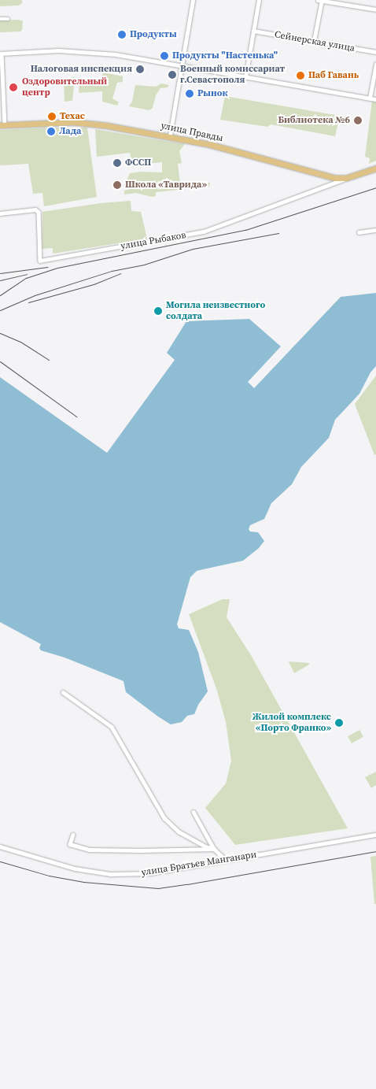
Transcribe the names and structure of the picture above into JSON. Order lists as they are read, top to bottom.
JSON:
{
  "streets": {
    "main road": ["улица Правды"],
    "street": ["Сейнерская улица", "улица Рыбаков", "улица Братьев Манганари"]
  },
  "crossings": [
    ["улица Правды", "улица Рыбаков"]
  ],
  "places": [
    "Продукты",
    "Продукты \"Настенька\"",
    "Налоговая инспекция",
    "Военный комиссариат г.Севастополя",
    "Паб Гавань",
    "Оздоровительный центр",
    "Рынок",
    "Техас",
    "Библиотека №6",
    "Лада",
    "ФССП",
    "Школа «Таврида»",
    "Могила неизвестного солдата",
    "Жилой комплекс «Порто Франко»"
  ]
}
